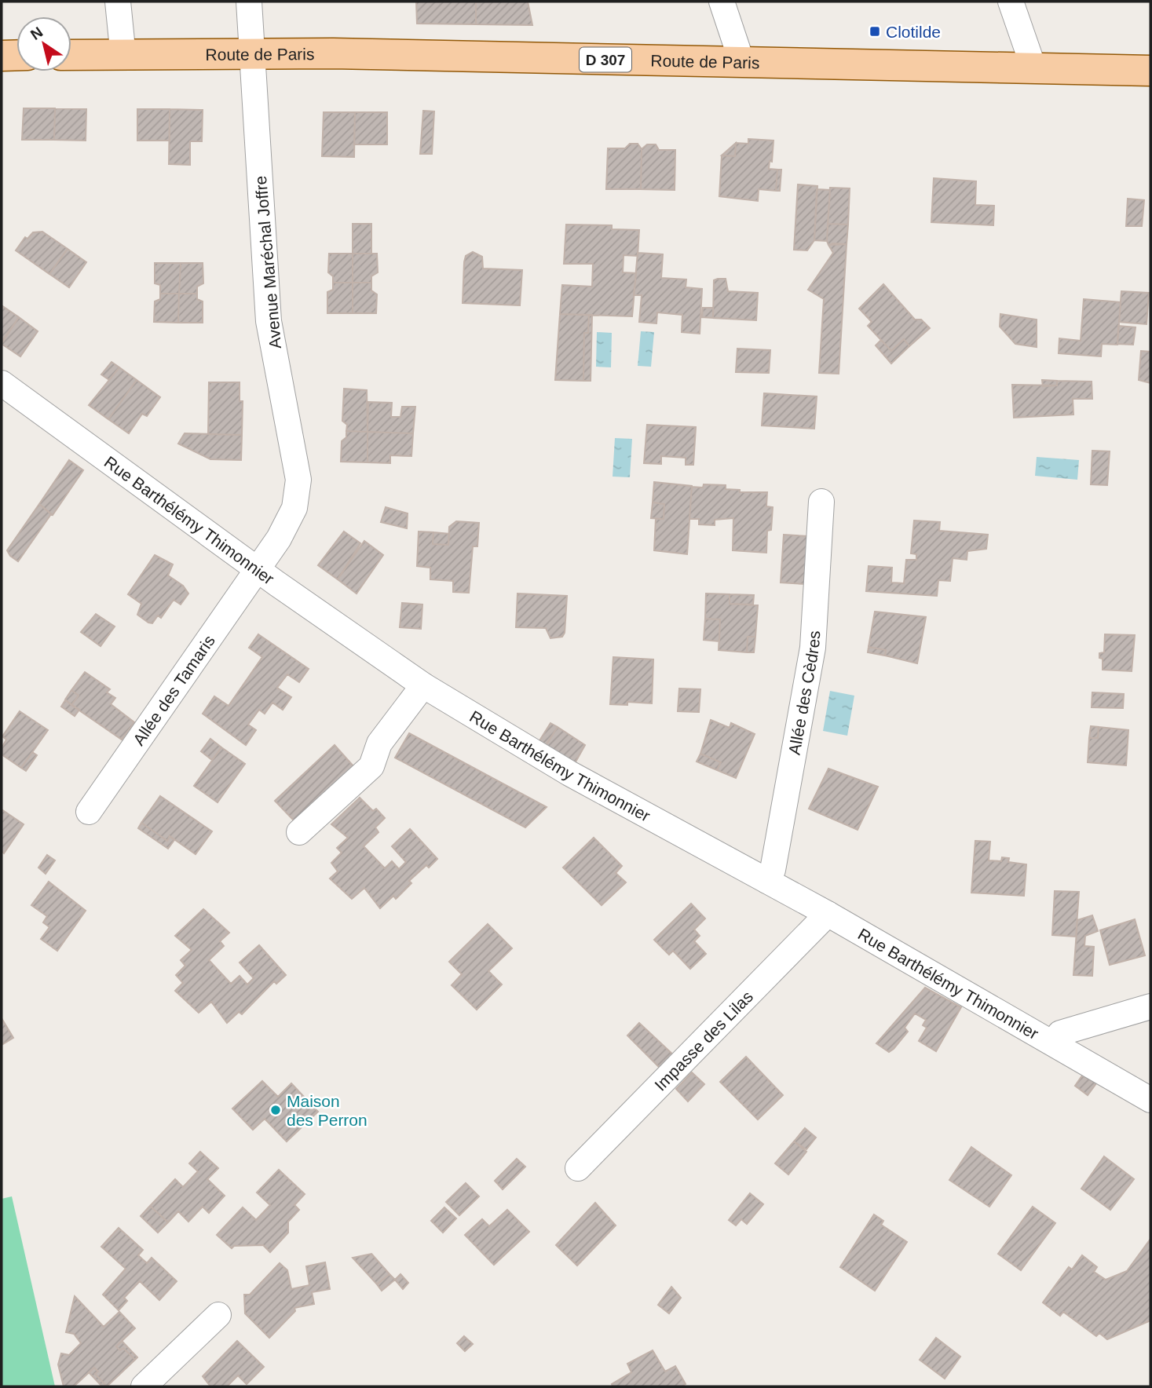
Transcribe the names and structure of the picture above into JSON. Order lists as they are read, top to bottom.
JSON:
{
  "streets": {
    "main road": ["Route de Paris", "D 307"],
    "street": [
      "Avenue Maréchal Joffre",
      "Rue Barthélémy Thimonnier",
      "Allée des Tamaris",
      "Allée des Cèdres",
      "Impasse des Lilas"
    ]
  },
  "crossings": [
    ["Route de Paris", "Avenue Maréchal Joffre"],
    ["Avenue Maréchal Joffre", "Rue Barthélémy Thimonnier"],
    ["Avenue Maréchal Joffre", "Allée des Tamaris"],
    ["Rue Barthélémy Thimonnier", "Allée des Tamaris"],
    ["Rue Barthélémy Thimonnier", "Allée des Cèdres"],
    ["Rue Barthélémy Thimonnier", "Impasse des Lilas"]
  ],
  "places": {
    "transit": ["Clotilde"],
    "other": ["Maison des Perron"]
  },
  "north": "top left"
}
